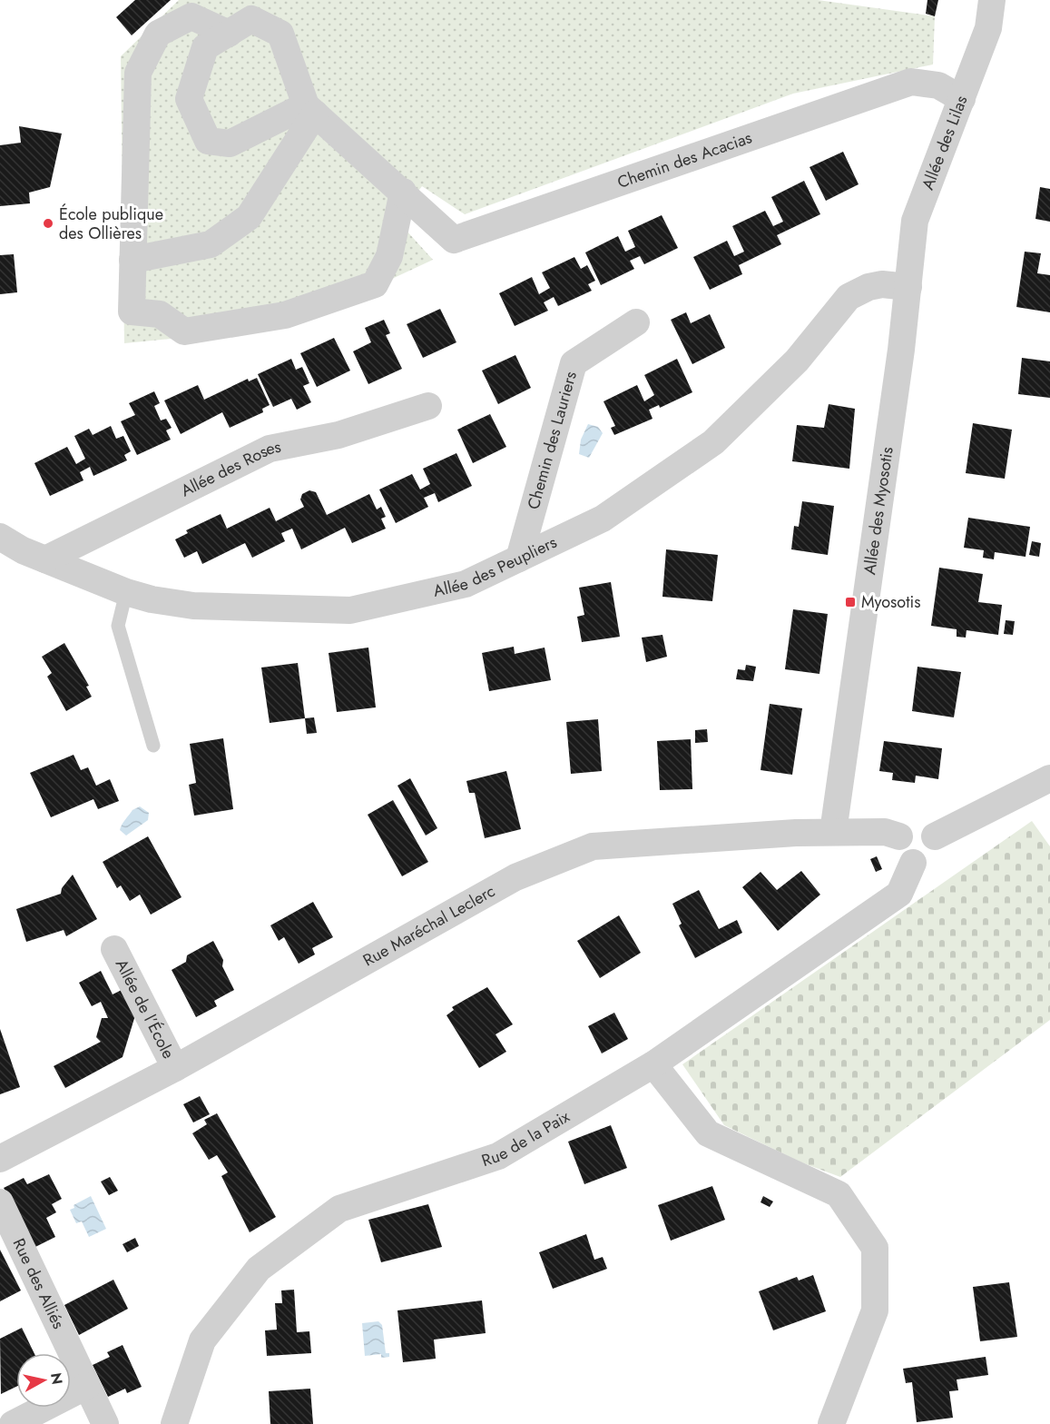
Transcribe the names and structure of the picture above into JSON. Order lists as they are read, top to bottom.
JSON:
{
  "streets": {
    "street": [
      "Allée des Lilas",
      "Chemin des Acacias",
      "Chemin des Lauriers",
      "Allée des Roses",
      "Allée des Myosotis",
      "Allée des Peupliers",
      "Rue Maréchal Leclerc",
      "Allée de l’École",
      "Rue de la Paix",
      "Rue des Alliés"
    ]
  },
  "crossings": [
    ["Allée des Lilas", "Chemin des Acacias"],
    ["Allée des Lilas", "Allée des Myosotis"],
    ["Allée des Lilas", "Allée des Peupliers"],
    ["Chemin des Lauriers", "Allée des Peupliers"],
    ["Allée des Roses", "Allée des Peupliers"],
    ["Allée des Myosotis", "Allée des Peupliers"],
    ["Allée des Myosotis", "Rue Maréchal Leclerc"],
    ["Rue Maréchal Leclerc", "Allée de l’École"],
    ["Rue Maréchal Leclerc", "Rue de la Paix"]
  ],
  "places": {
    "other": ["École publique des Ollières"],
    "transit": ["Myosotis"]
  },
  "north": "right"
}
